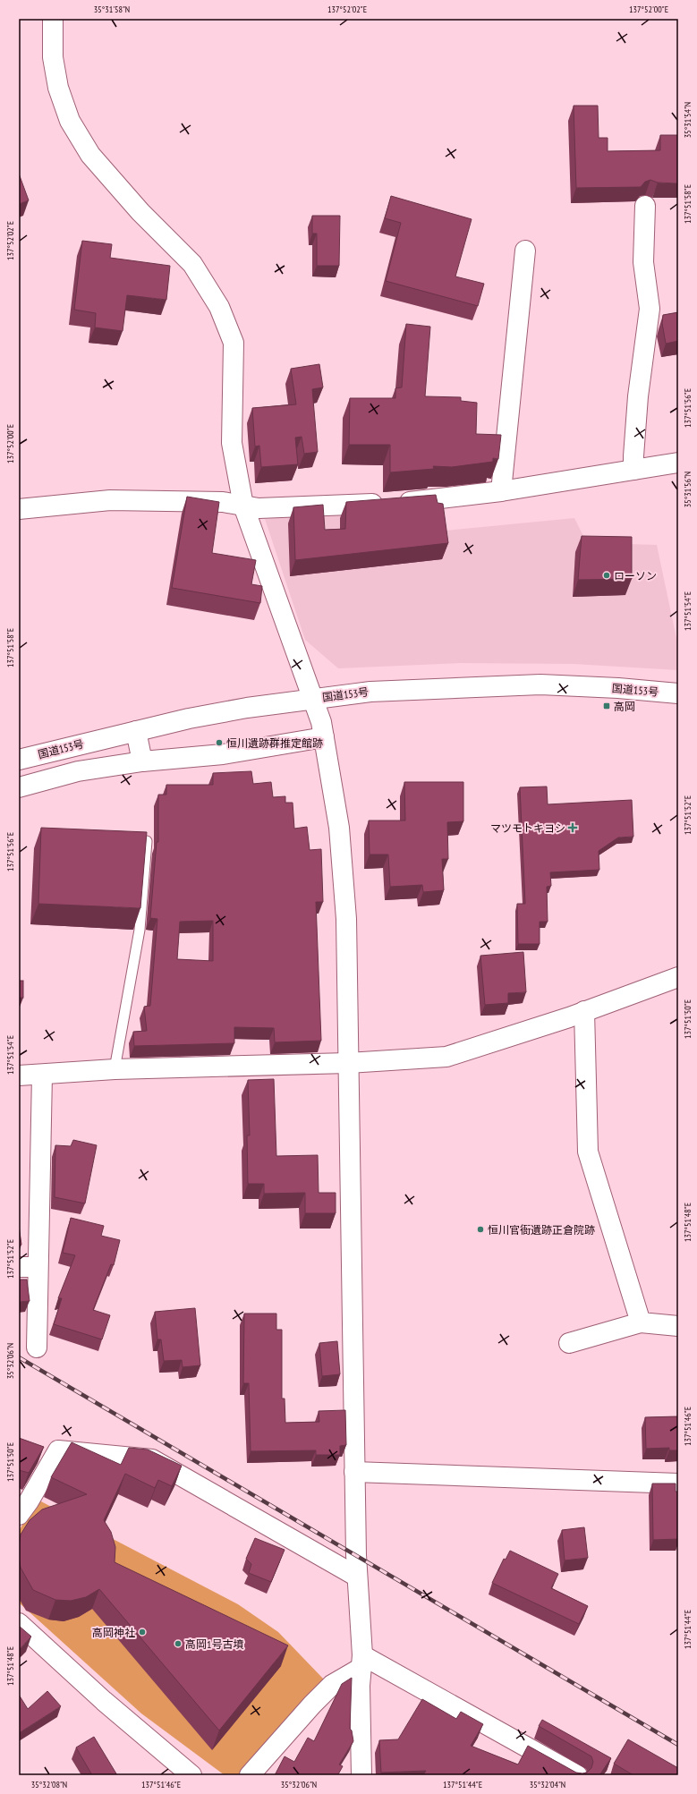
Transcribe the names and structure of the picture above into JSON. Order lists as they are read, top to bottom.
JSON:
{
  "streets": {
    "main road": ["国道153号"]
  },
  "places": {
    "other": [
      "ローソン",
      "恒川遺跡群推定館跡",
      "恒川官衙遺跡正倉院跡",
      "高岡神社",
      "高岡1号古墳"
    ],
    "transit": ["高岡"],
    "health": ["マツモトキヨシ"]
  },
  "coordinates": [
    "35°31'58\"N",
    "137°52'02\"E",
    "137°52'00\"E",
    "35°31'54\"N",
    "137°51'58\"E",
    "137°51'56\"E",
    "35°31'56\"N",
    "137°51'54\"E",
    "137°51'52\"E",
    "137°51'50\"E",
    "137°51'48\"E",
    "35°32'06\"N",
    "137°51'46\"E",
    "137°51'44\"E",
    "35°32'08\"N",
    "35°32'04\"N"
  ]
}
